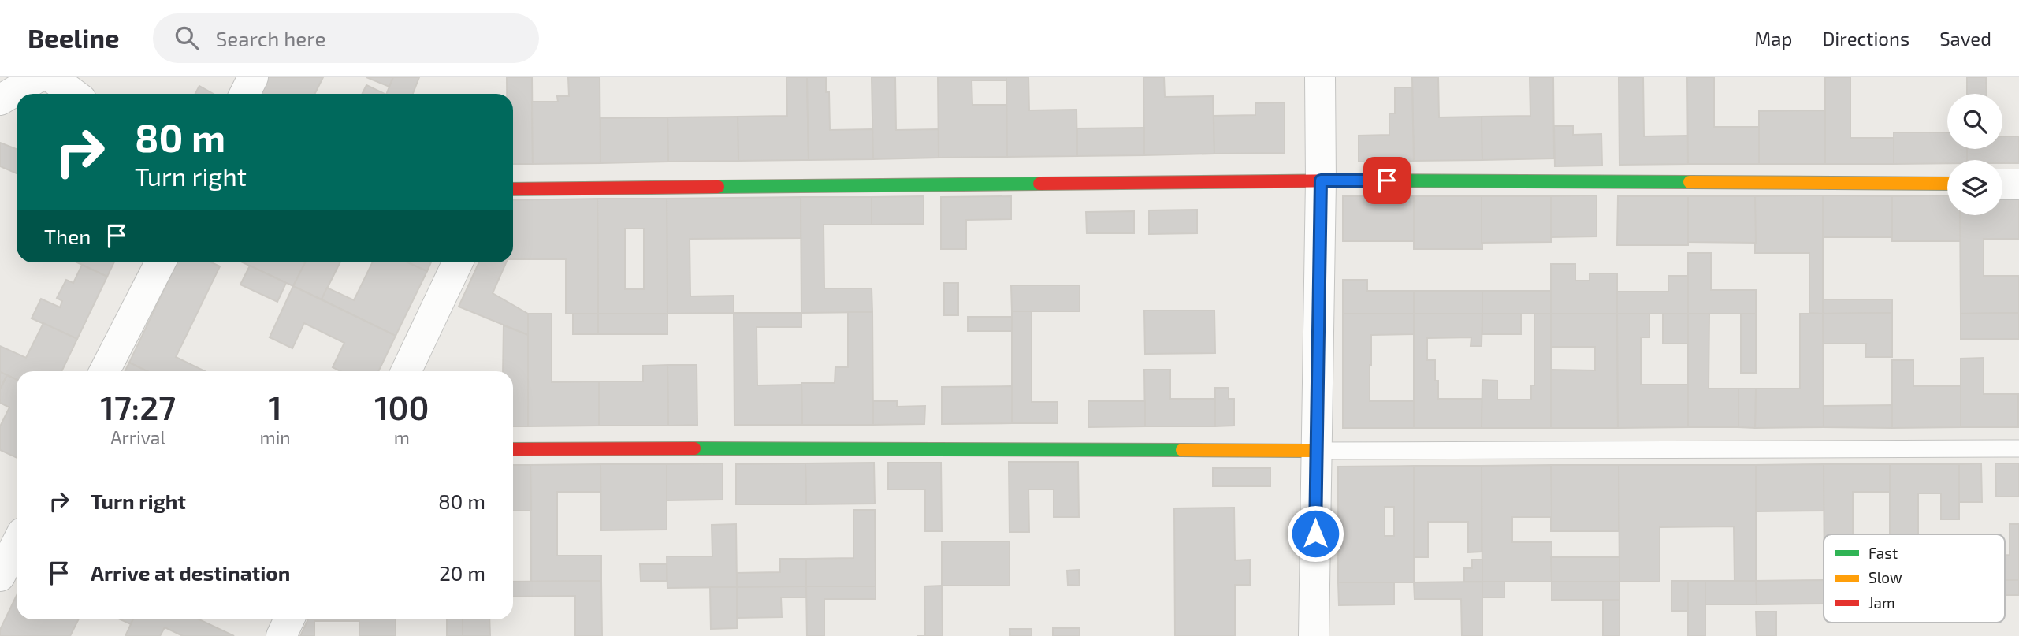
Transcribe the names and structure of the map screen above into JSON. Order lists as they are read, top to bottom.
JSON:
{
  "legend": ["Fast", "Slow", "Jam"],
  "page": {
    "header": "Beeline",
    "search": "Search here",
    "nav": ["Map", "Directions", "Saved"],
    "turn": ["80 m", "Turn right"],
    "then": "Then",
    "eta": [
      "17:27",
      "Arrival",
      "1",
      "min",
      "100",
      "m"
    ],
    "list": [
      {
        "name": "Turn right",
        "value": "80 m"
      },
      {
        "name": "Arrive at destination",
        "value": "20 m"
      }
    ]
  }
}
